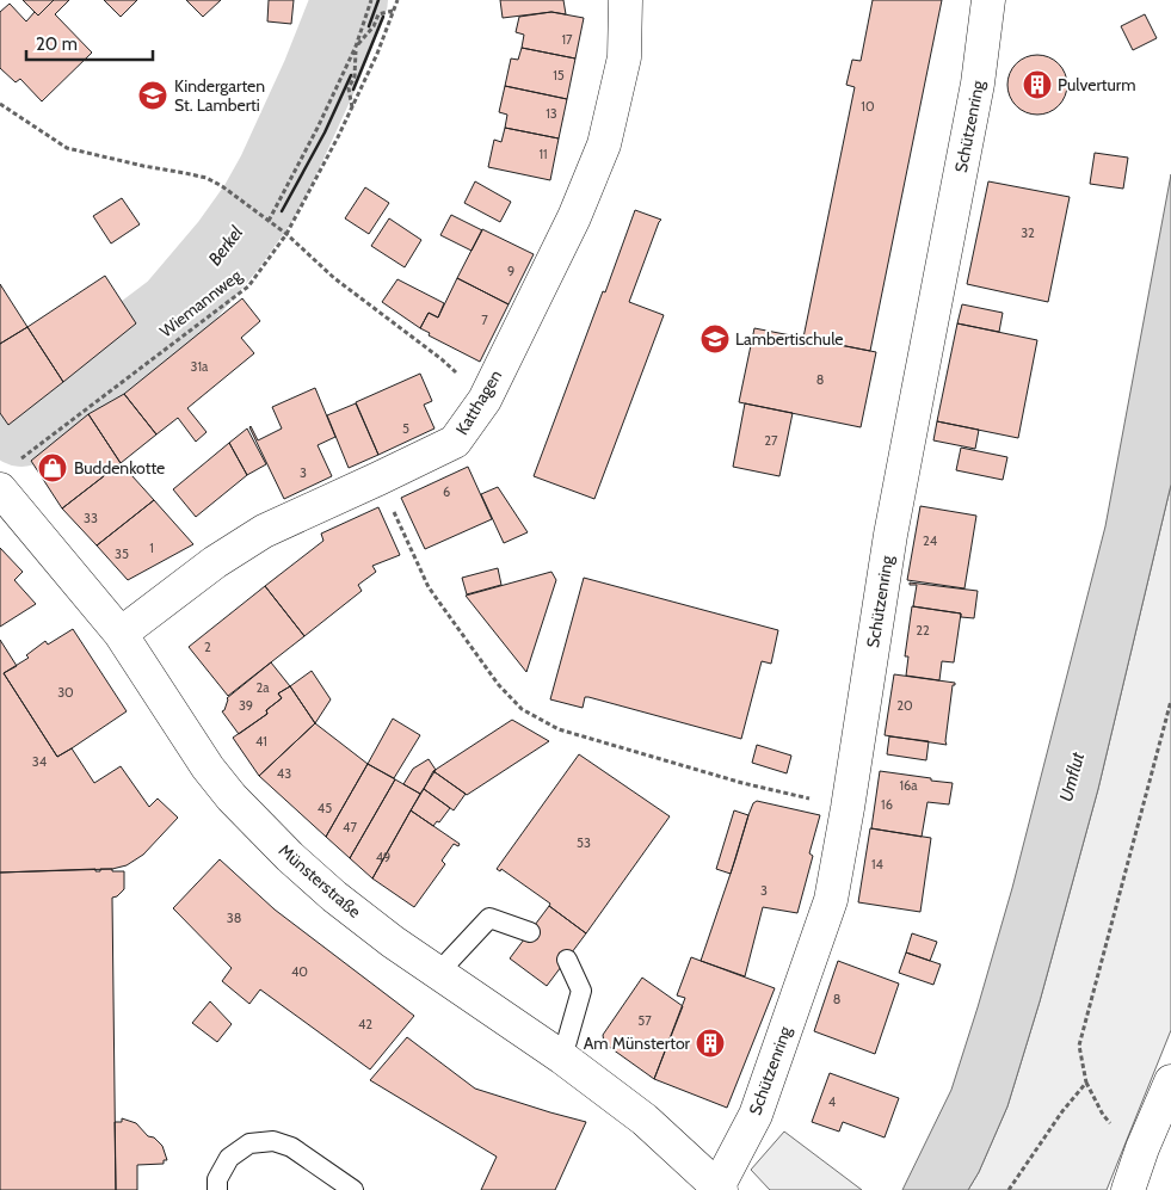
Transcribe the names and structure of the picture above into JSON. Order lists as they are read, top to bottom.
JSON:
{
  "streets": {
    "street": ["Schützenring", "Katthagen", "Münsterstraße"],
    "path": ["Wiemannweg"]
  },
  "crossings": [
    ["Schützenring", "Münsterstraße"],
    ["Katthagen", "Münsterstraße"]
  ],
  "water": ["Berkel", "Umflut"],
  "places": {
    "building": ["Pulverturm", "Am Münstertor"],
    "school or university": ["Kindergarten St. Lamberti", "Lambertischule"],
    "shop": ["Buddenkotte"]
  },
  "house_numbers": [
    "17",
    "15",
    "10",
    "13",
    "11",
    "32",
    "9",
    "7",
    "31a",
    "8",
    "5",
    "27",
    "3",
    "6",
    "33",
    "24",
    "1",
    "35",
    "22",
    "2",
    "2a",
    "30",
    "39",
    "20",
    "41",
    "34",
    "43",
    "16a",
    "16",
    "45",
    "47",
    "53",
    "49",
    "14",
    "3",
    "38",
    "40",
    "8",
    "57",
    "42",
    "4"
  ],
  "scale_bar": "20 m"
}
